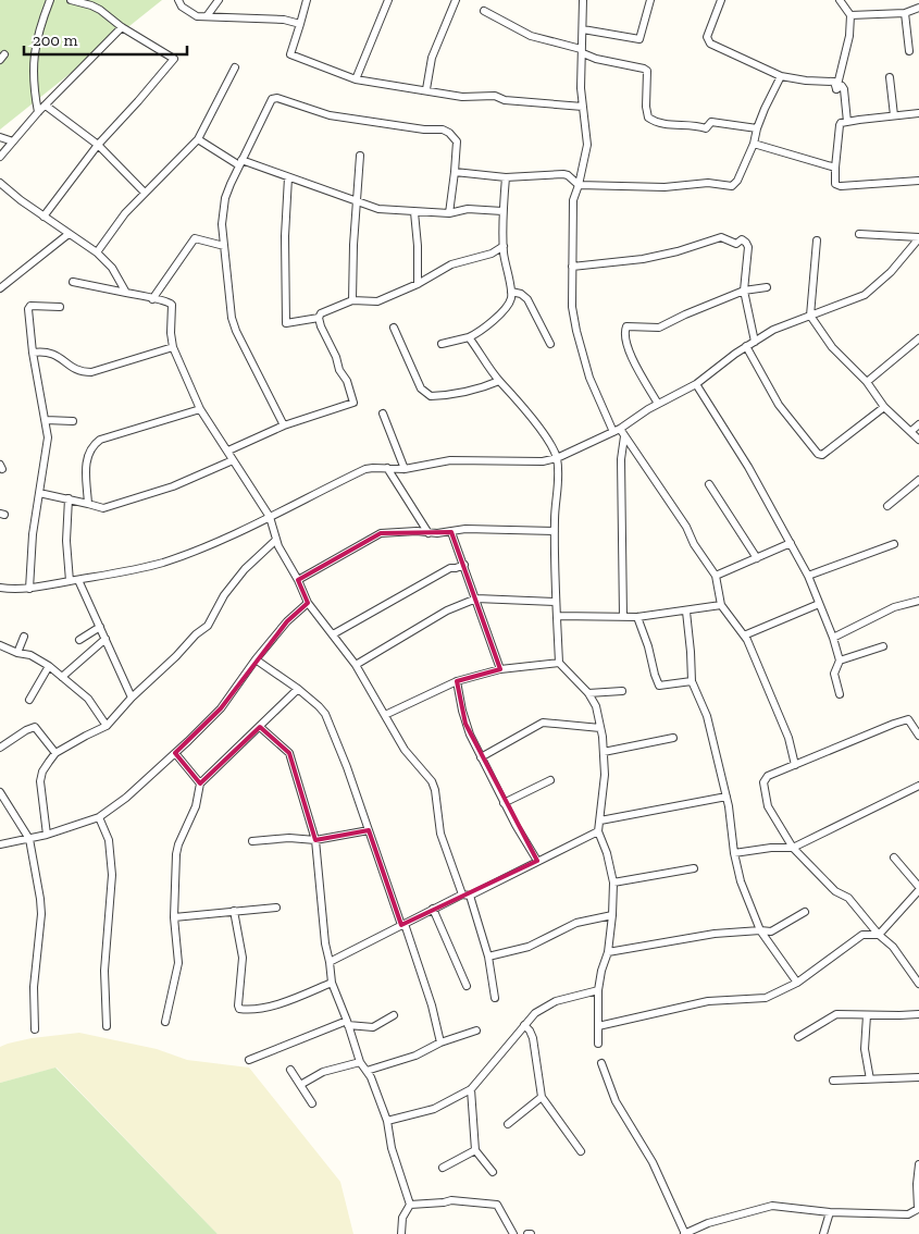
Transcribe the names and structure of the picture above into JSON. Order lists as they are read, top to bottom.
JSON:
{
  "scale_bar": "200 m"
}
